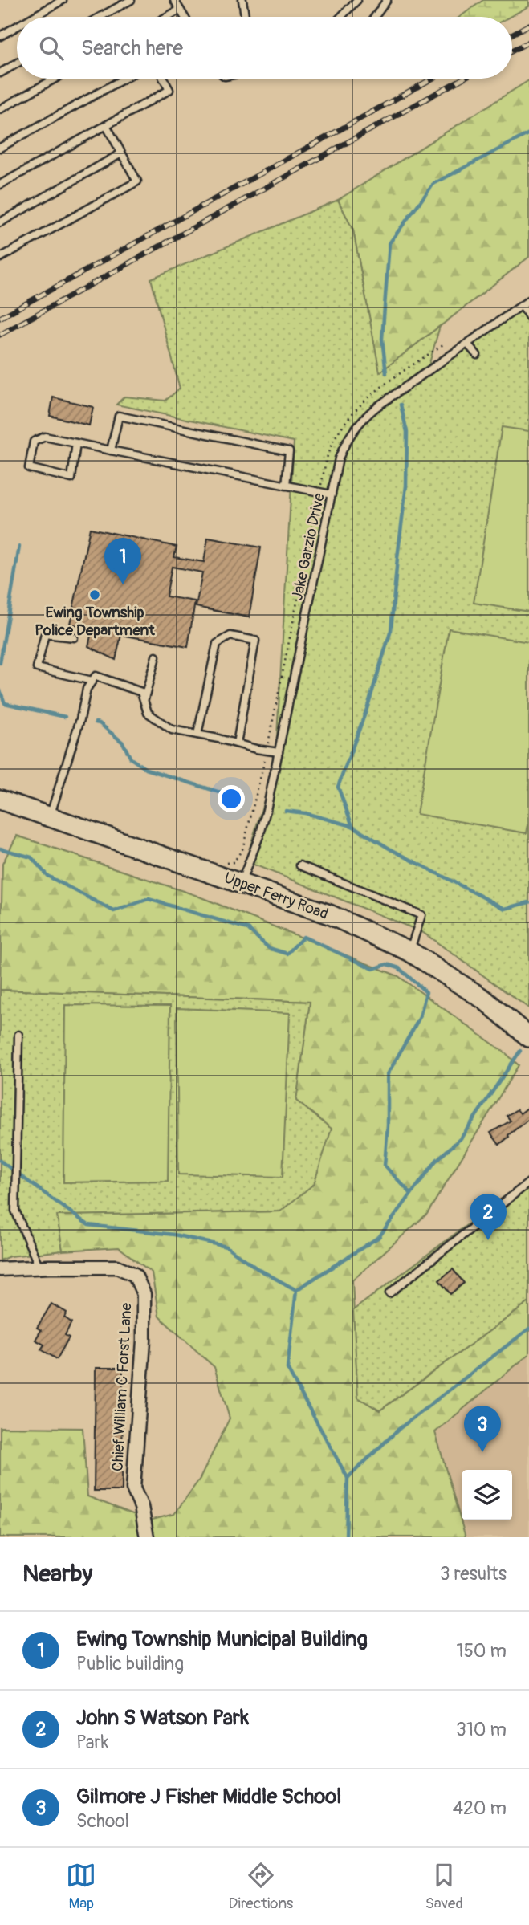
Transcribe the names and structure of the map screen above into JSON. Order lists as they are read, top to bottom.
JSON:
{
  "streets": {
    "main road": ["Upper Ferry Road"],
    "street": ["Chief William C Forst Lane"],
    "lane": ["Jake Garzio Drive"]
  },
  "crossings": [
    ["Jake Garzio Drive", "Upper Ferry Road"]
  ],
  "places": ["Ewing Township Police Department"],
  "page": {
    "search": "Search here",
    "pins": ["1", "2", "3"],
    "heading": ["Nearby", "3 results"],
    "list": [
      {
        "mark": "1",
        "name": "Ewing Township Municipal Building",
        "note": "Public building",
        "value": "150 m"
      },
      {
        "mark": "2",
        "name": "John S Watson Park",
        "note": "Park",
        "value": "310 m"
      },
      {
        "mark": "3",
        "name": "Gilmore J Fisher Middle School",
        "note": "School",
        "value": "420 m"
      }
    ],
    "nav": ["Map", "Directions", "Saved"]
  }
}
